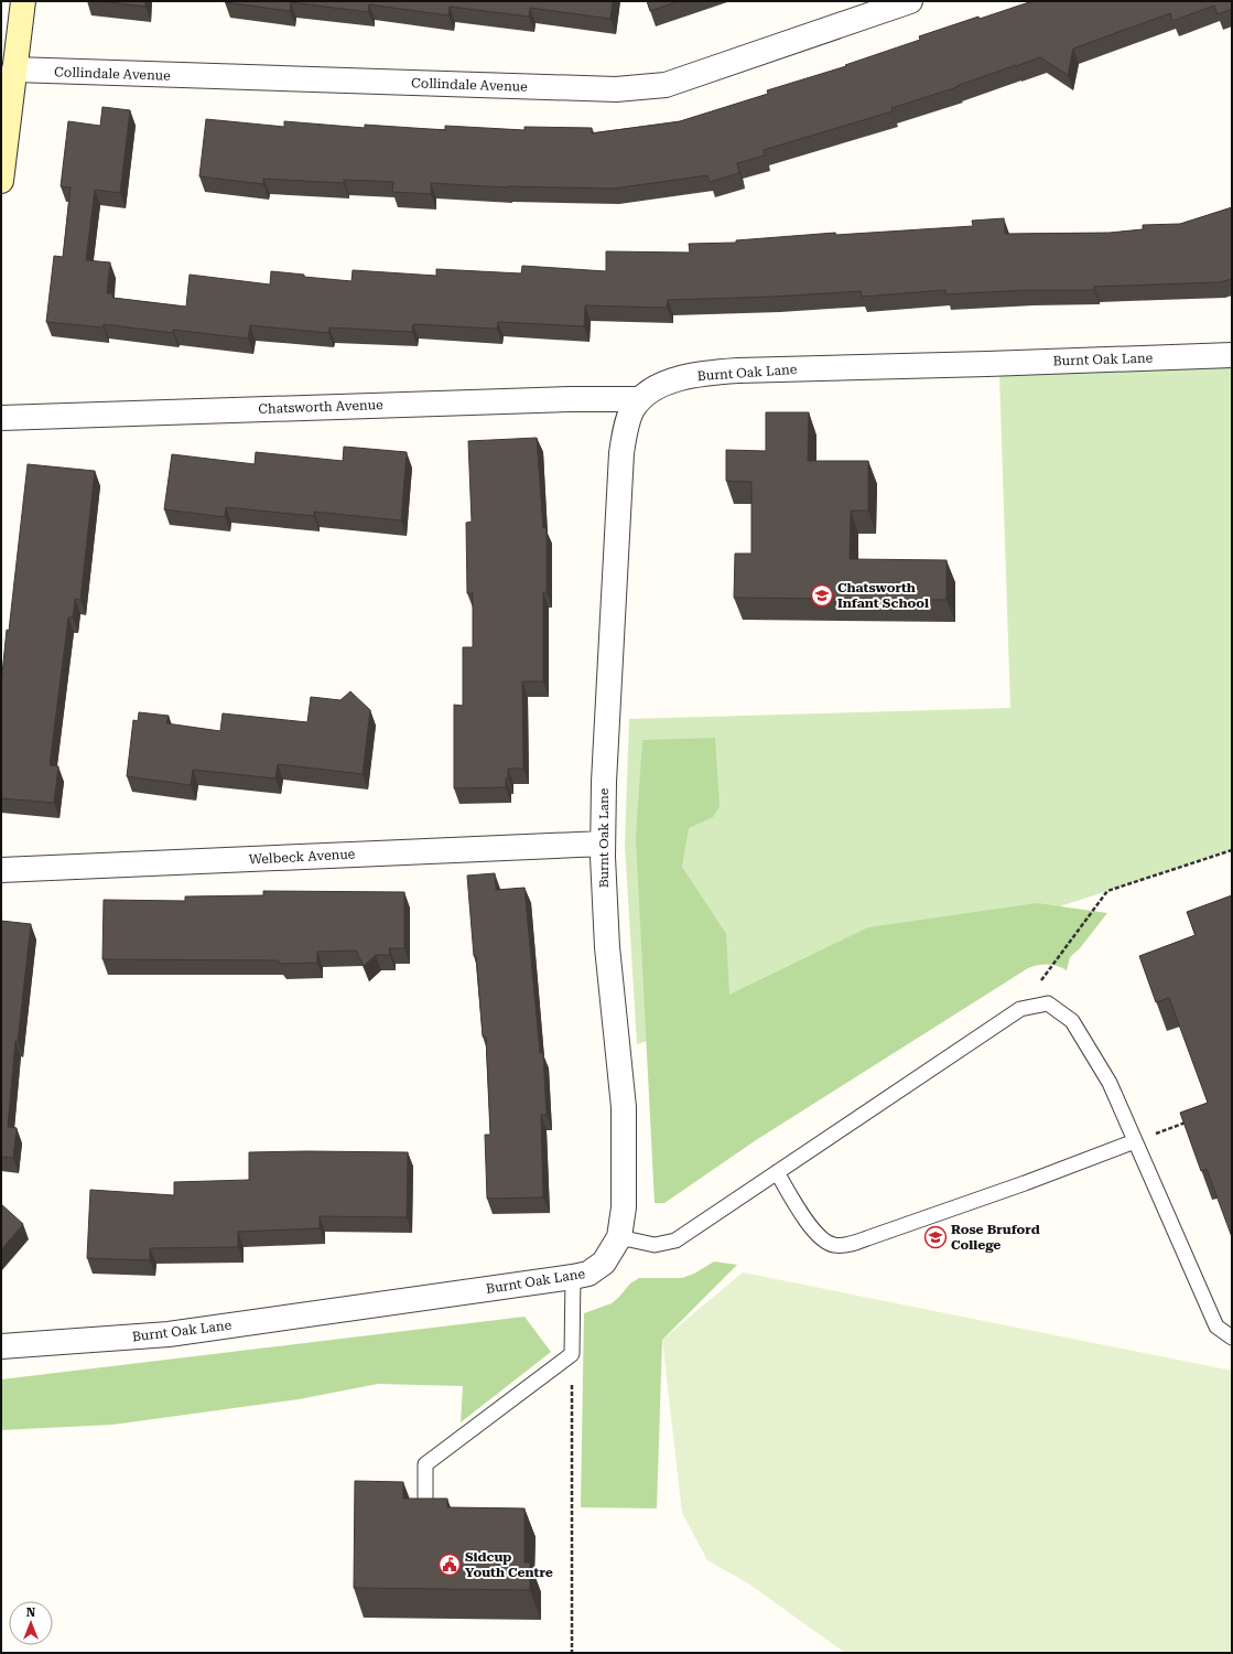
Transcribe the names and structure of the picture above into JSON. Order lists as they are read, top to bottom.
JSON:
{
  "streets": {
    "street": [
      "Collindale Avenue",
      "Burnt Oak Lane",
      "Chatsworth Avenue",
      "Welbeck Avenue"
    ]
  },
  "crossings": [
    ["Burnt Oak Lane", "Chatsworth Avenue"],
    ["Burnt Oak Lane", "Welbeck Avenue"]
  ],
  "places": {
    "school or university": ["Chatsworth Infant School", "Rose Bruford College"],
    "public building": ["Sidcup Youth Centre"]
  },
  "north": "top"
}
